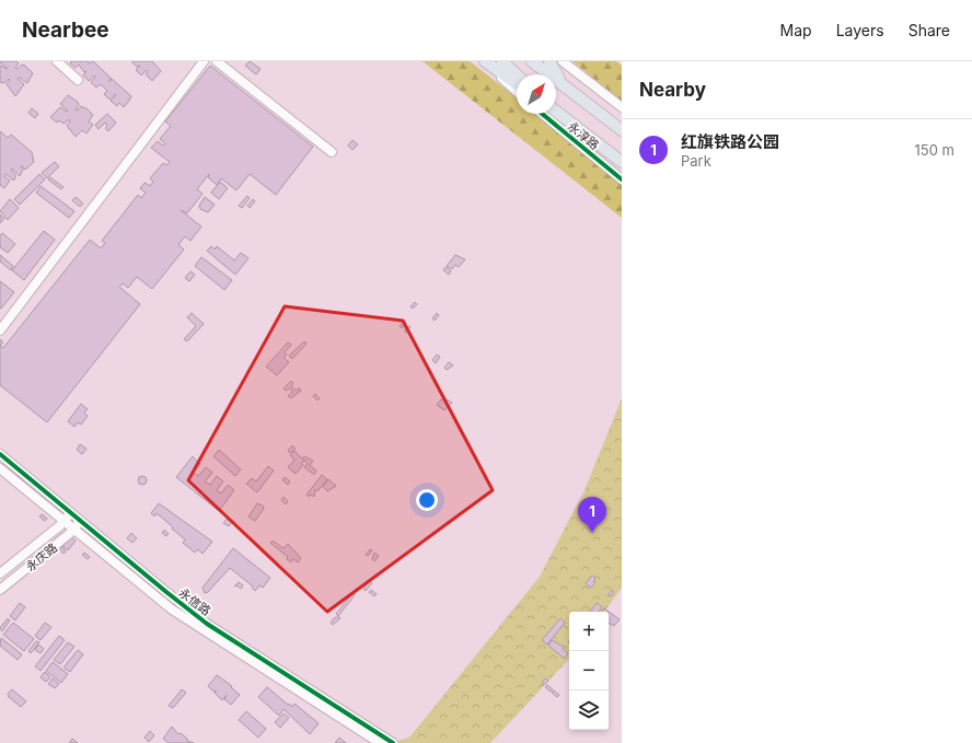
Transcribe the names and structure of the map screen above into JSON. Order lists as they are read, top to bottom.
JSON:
{
  "streets": {
    "main road": ["永淳路"],
    "street": ["永庆路", "永信路"]
  },
  "crossings": [
    ["永庆路", "永信路"]
  ],
  "north": "top right",
  "page": {
    "header": "Nearbee",
    "nav": ["Map", "Layers", "Share"],
    "heading": "Nearby",
    "list": [
      {
        "mark": "1",
        "name": "红旗铁路公园",
        "note": "Park",
        "value": "150 m"
      }
    ],
    "pins": "1",
    "map_buttons": ["+", "−"]
  }
}
